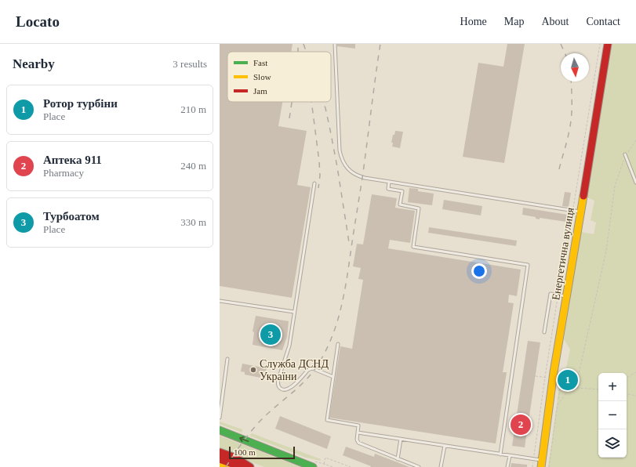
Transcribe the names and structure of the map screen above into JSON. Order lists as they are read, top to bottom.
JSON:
{
  "streets": {
    "street": ["Енергетична вулиця"]
  },
  "places": ["Служба ДСНД України"],
  "legend": ["Fast", "Slow", "Jam"],
  "scale_bar": "100 m",
  "north": "bottom",
  "page": {
    "header": "Locato",
    "nav": [
      "Home",
      "Map",
      "About",
      "Contact"
    ],
    "heading": ["Nearby", "3 results"],
    "list": [
      {
        "mark": "1",
        "name": "Ротор турбіни",
        "note": "Place",
        "value": "210 m"
      },
      {
        "mark": "2",
        "name": "Аптека 911",
        "note": "Pharmacy",
        "value": "240 m"
      },
      {
        "mark": "3",
        "name": "Турбоатом",
        "note": "Place",
        "value": "330 m"
      }
    ],
    "pins": ["3", "1", "2"],
    "map_buttons": ["+", "−"],
    "scale": "100 m"
  }
}
